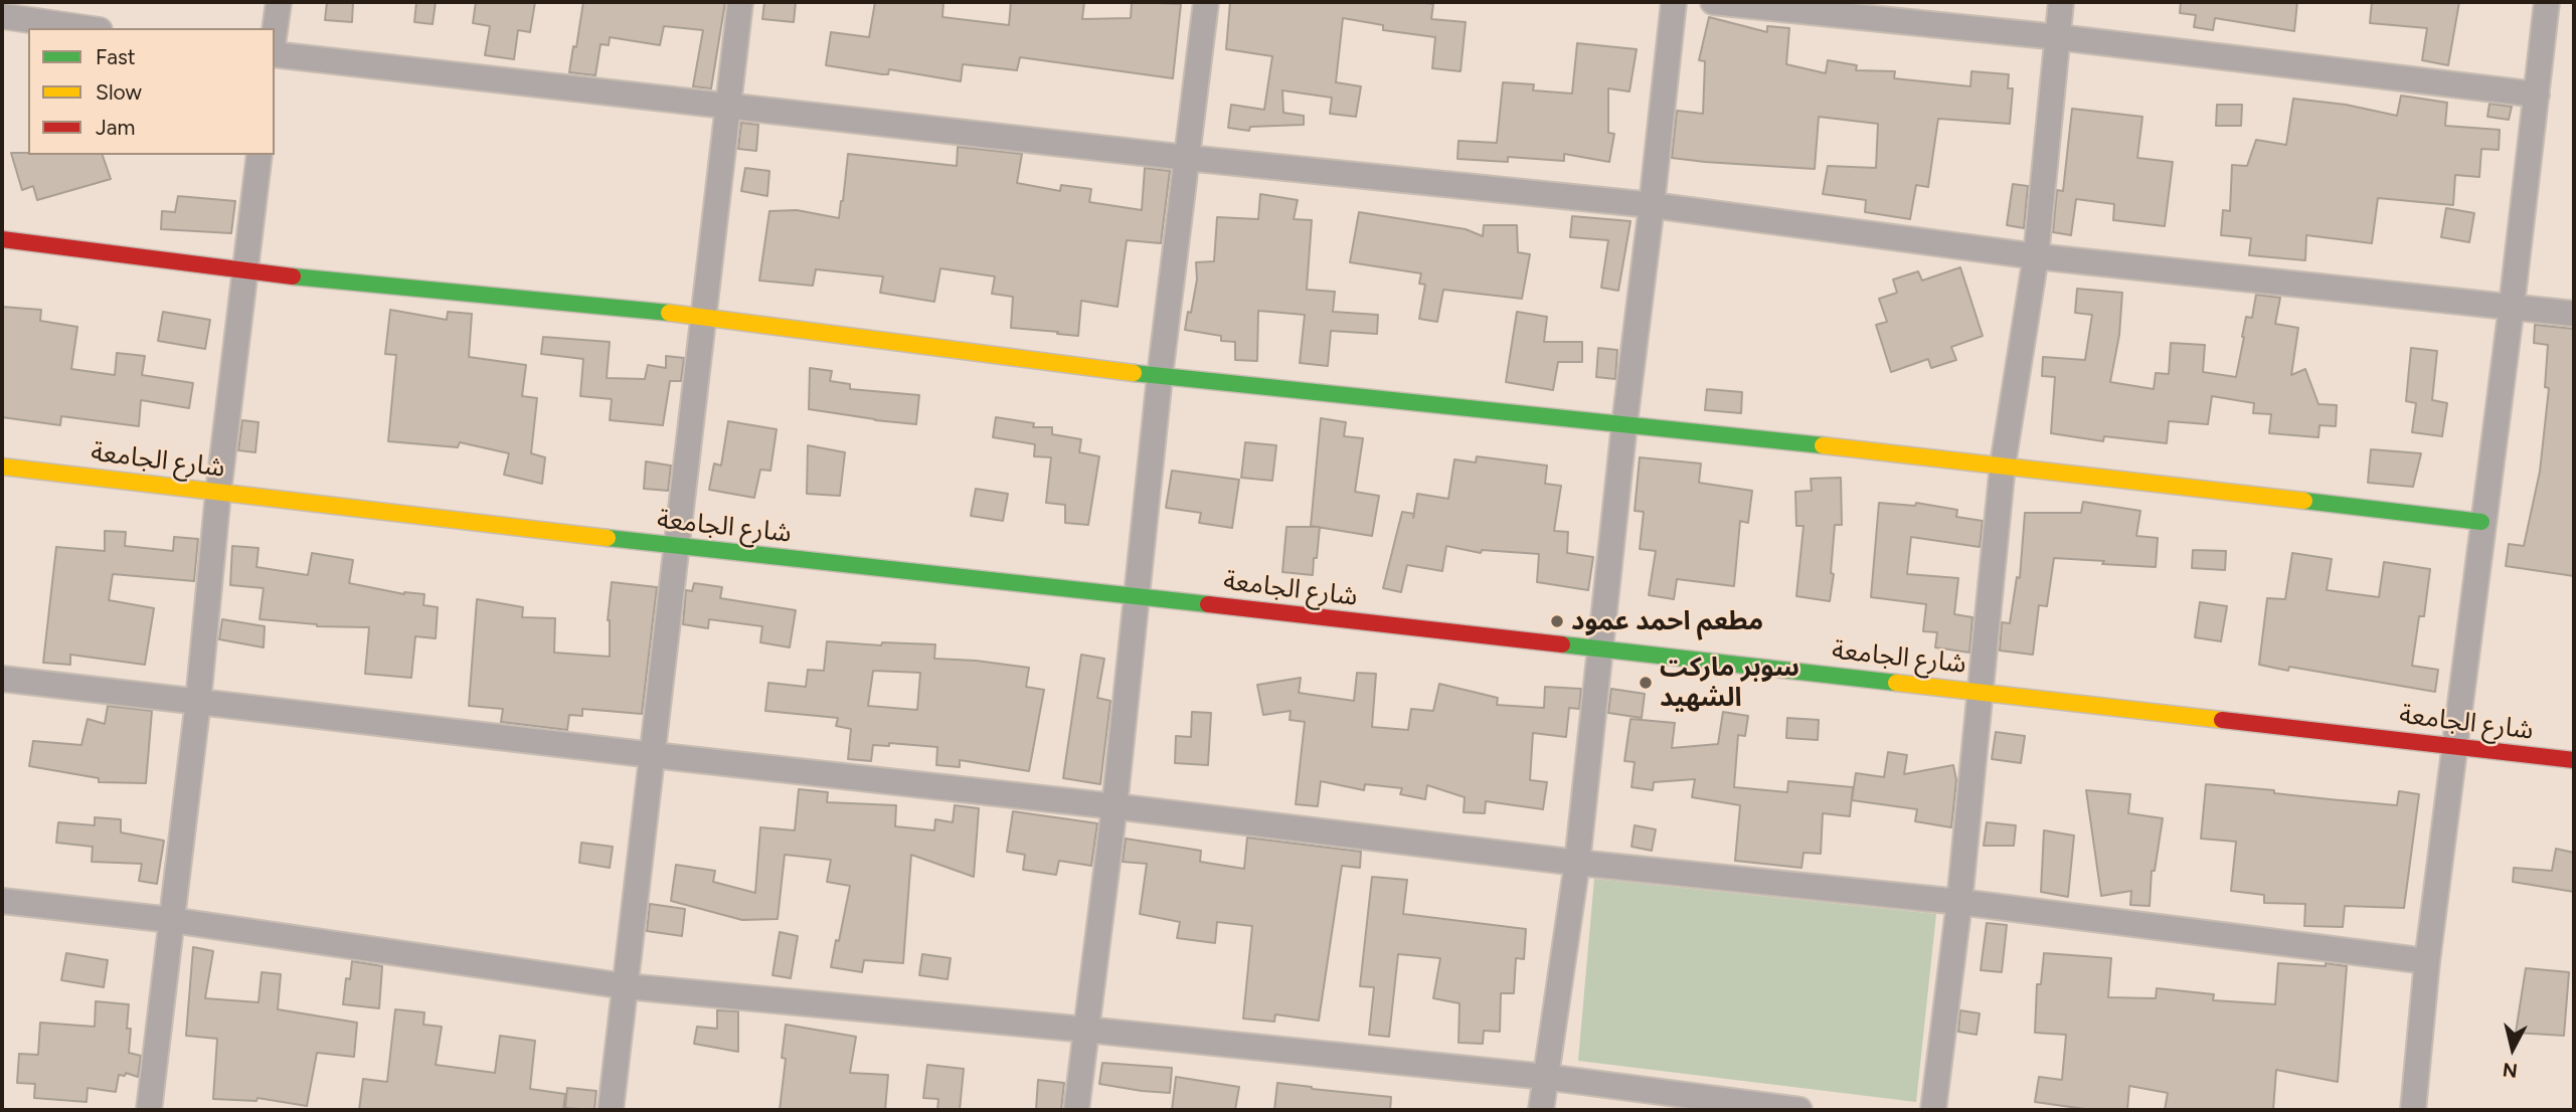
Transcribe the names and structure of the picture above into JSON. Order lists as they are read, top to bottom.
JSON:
{
  "streets": {
    "street": ["شارع الجامعة"]
  },
  "places": ["مطعم احمد عمود", "سوبر ماركت الشهيد"],
  "legend": ["Fast", "Slow", "Jam"],
  "north": "bottom"
}
